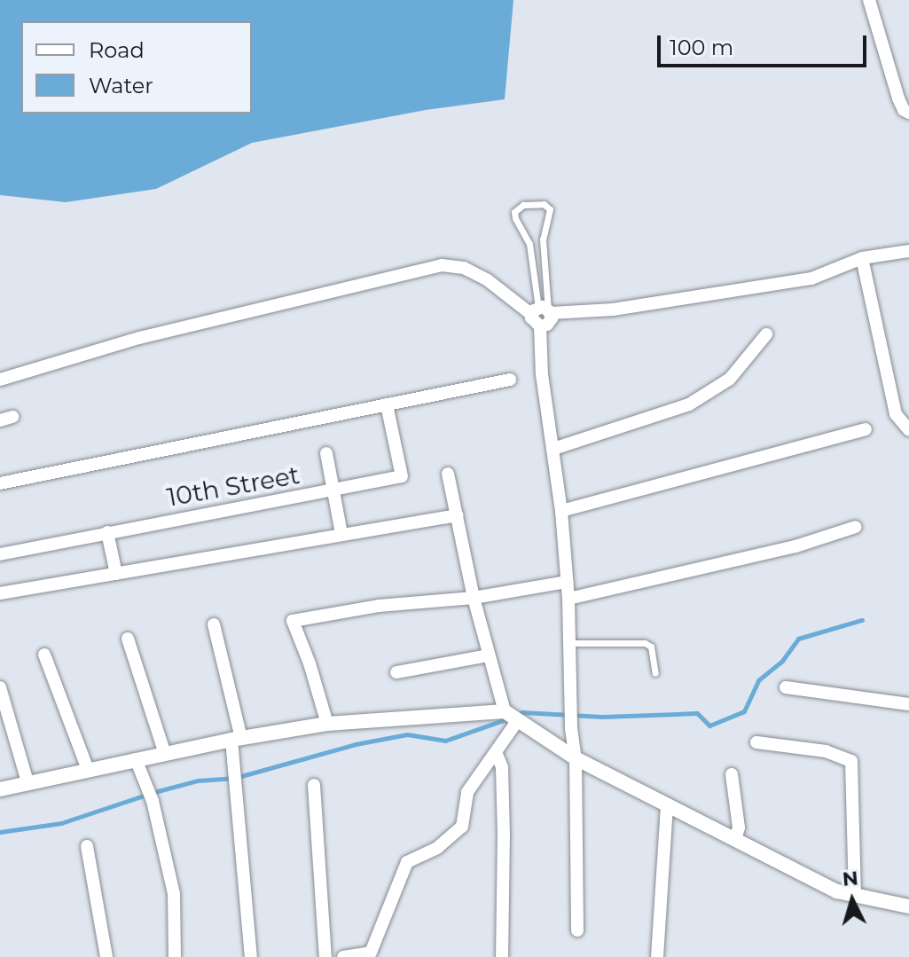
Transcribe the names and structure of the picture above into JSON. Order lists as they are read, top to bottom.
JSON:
{
  "streets": {
    "street": ["10th Street"]
  },
  "legend": ["Road", "Water"],
  "scale_bar": "100 m",
  "north": "top"
}
